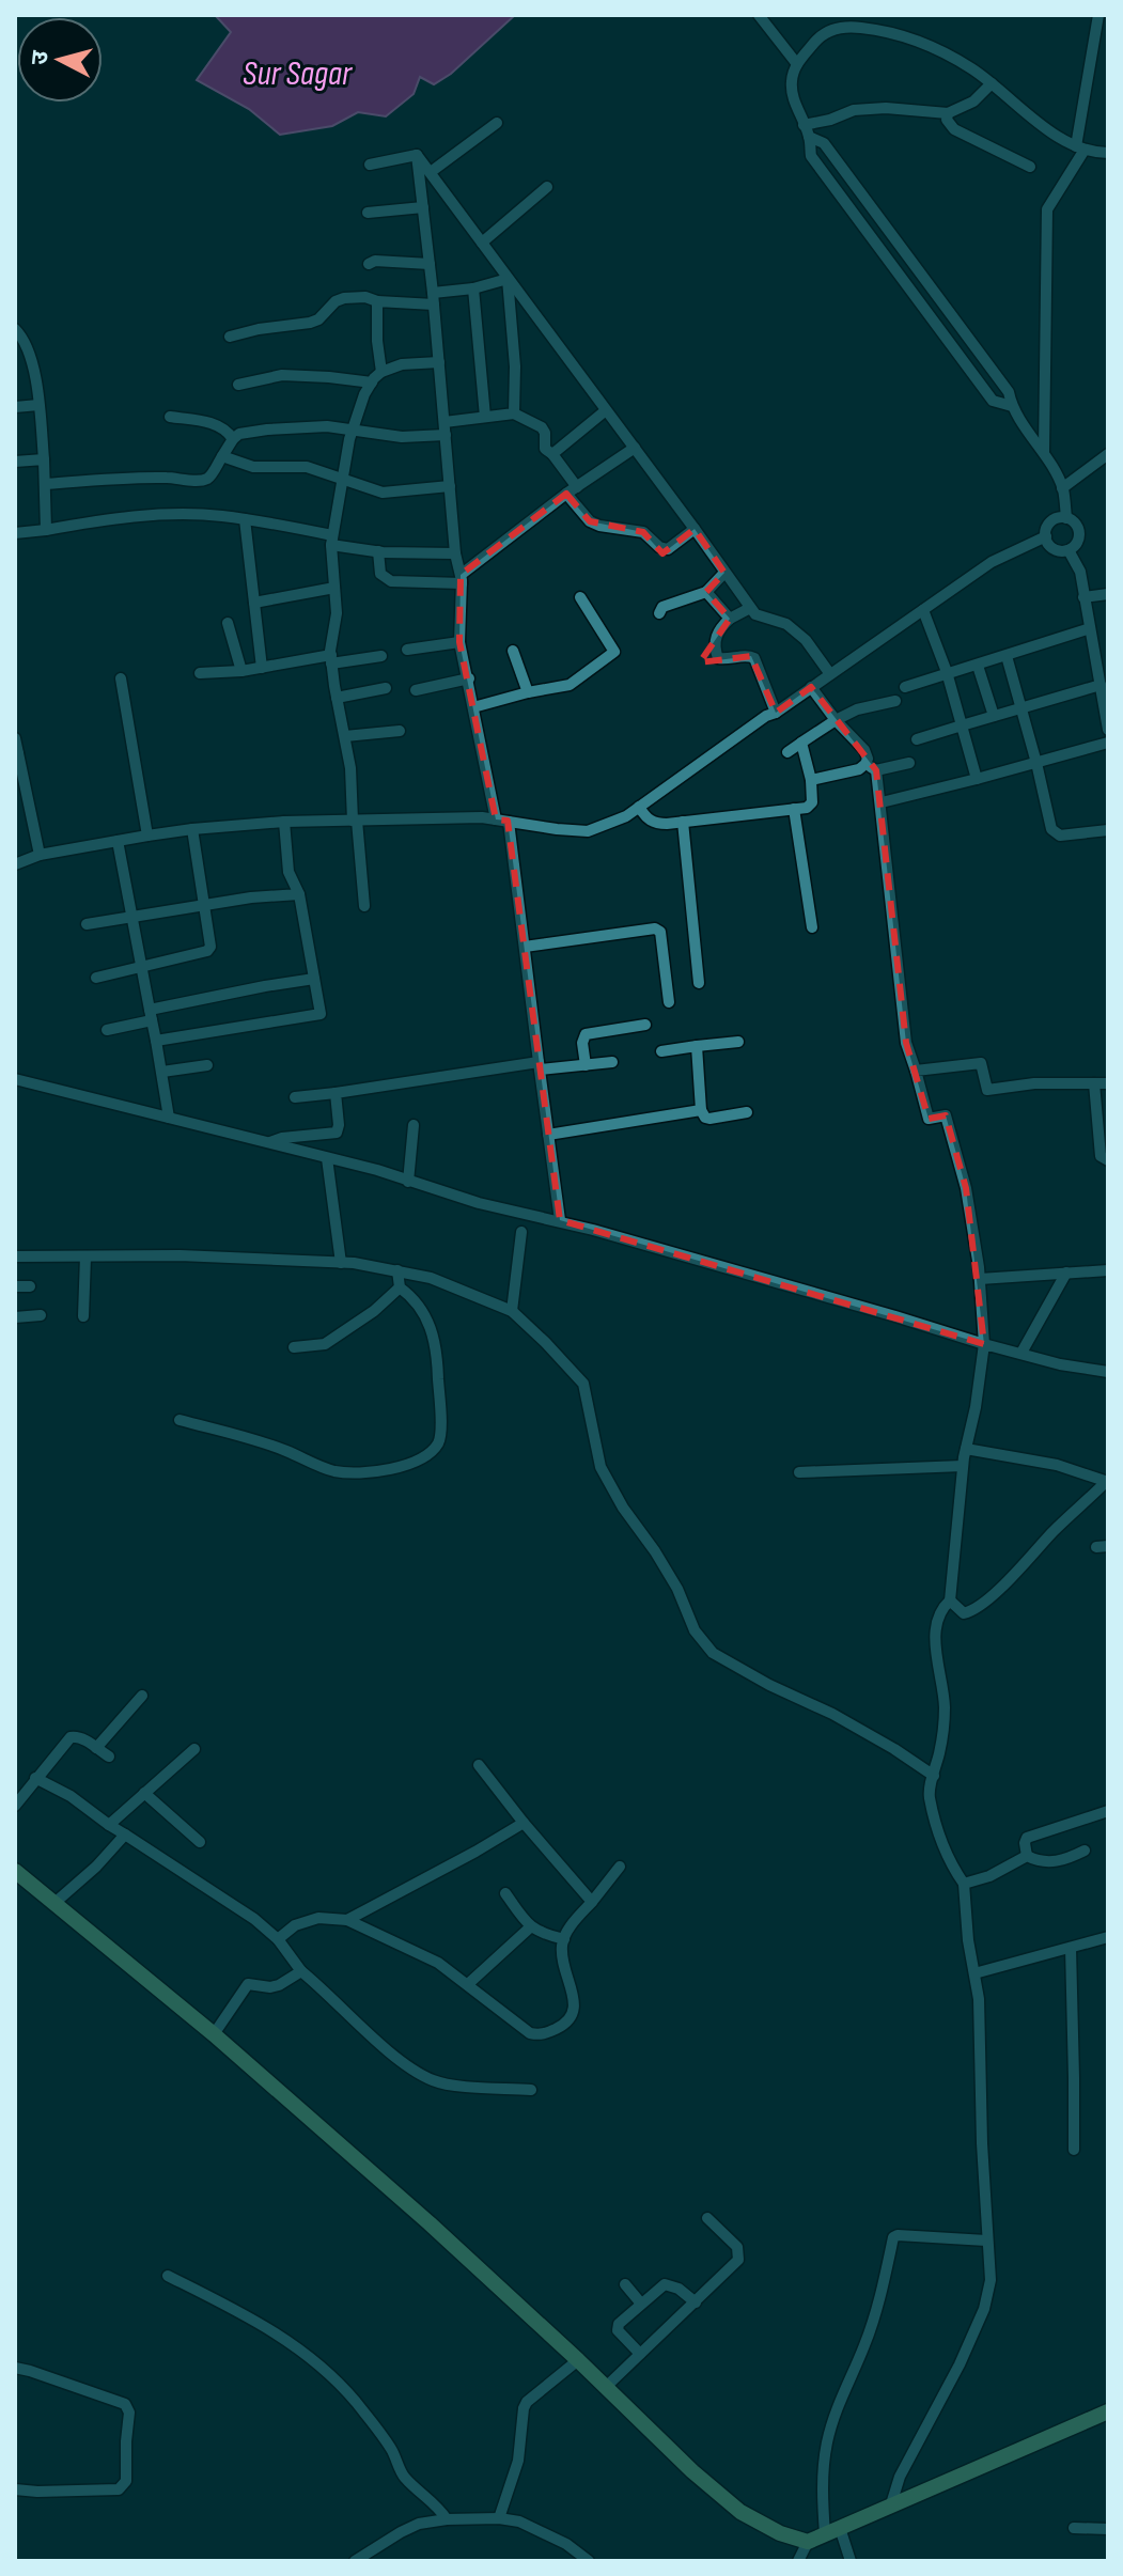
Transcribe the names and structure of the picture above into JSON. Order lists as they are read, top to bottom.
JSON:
{
  "water": ["Sur Sagar"],
  "north": "left"
}
